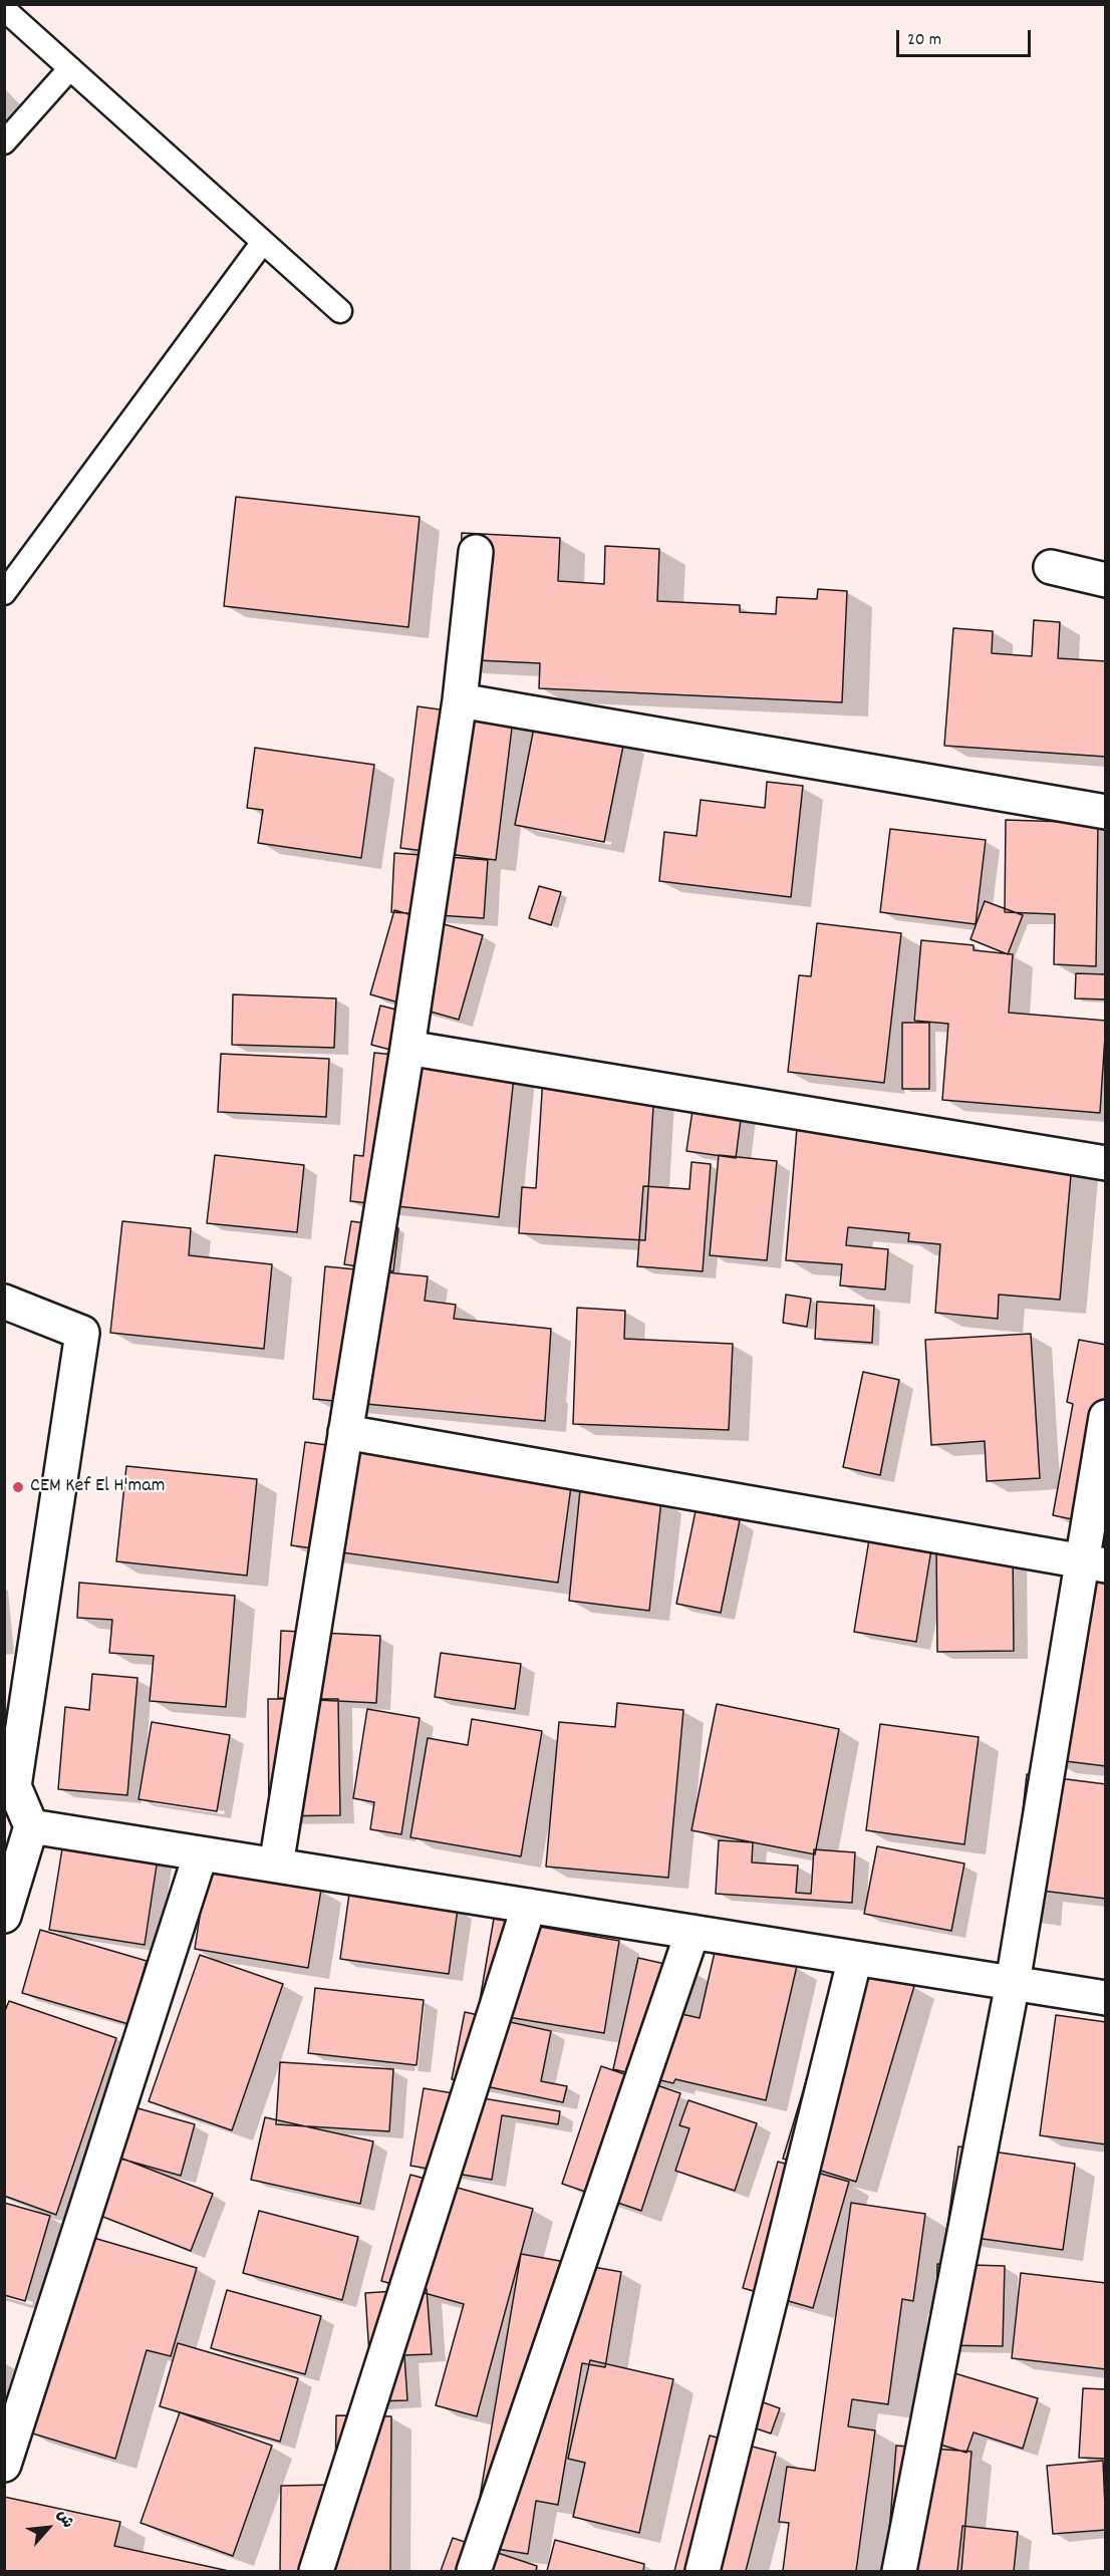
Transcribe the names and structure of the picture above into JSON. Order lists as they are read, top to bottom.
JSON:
{
  "places": ["CEM Kef El H'mam"],
  "scale_bar": "20 m",
  "north": "top right"
}
